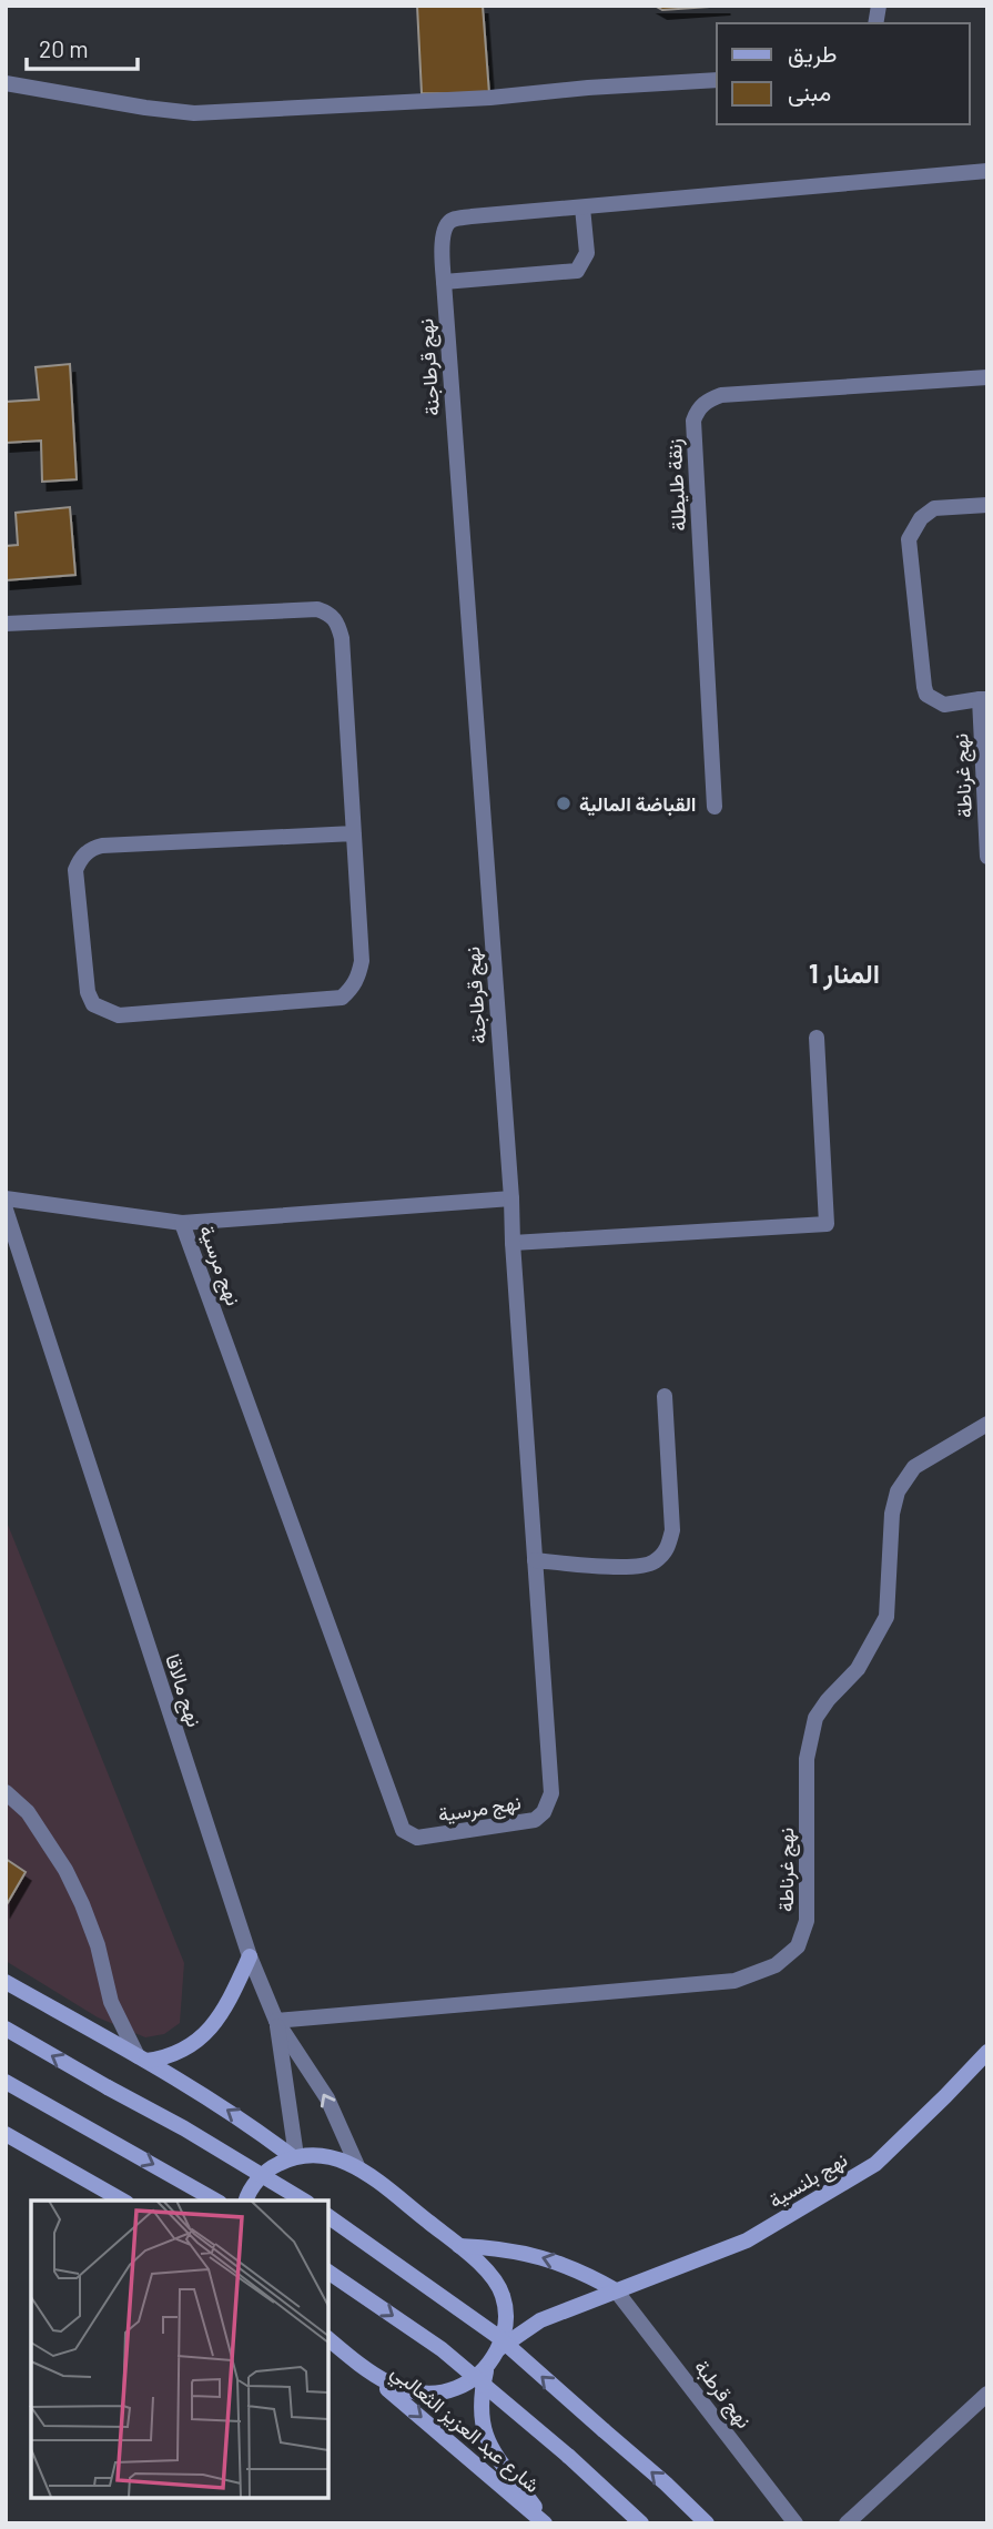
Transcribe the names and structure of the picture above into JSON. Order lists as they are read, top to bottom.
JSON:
{
  "streets": {
    "street": [
      "نهج قرطاجنة",
      "زنقة طليطلة",
      "نهج غرناطة",
      "نهج مرسية",
      "نهج مالاقا",
      "نهج بلنسية",
      "نهج قرطبة",
      "شارع عبد العزيز الثعالبي"
    ]
  },
  "crossings": [
    ["نهج قرطاجنة", "نهج مرسية"],
    ["نهج غرناطة", "نهج مالاقا"],
    ["نهج بلنسية", "نهج قرطبة"]
  ],
  "districts": ["المنار 1"],
  "places": ["القباضة المالية"],
  "legend": ["طريق", "مبنى"],
  "scale_bar": "20 m"
}
